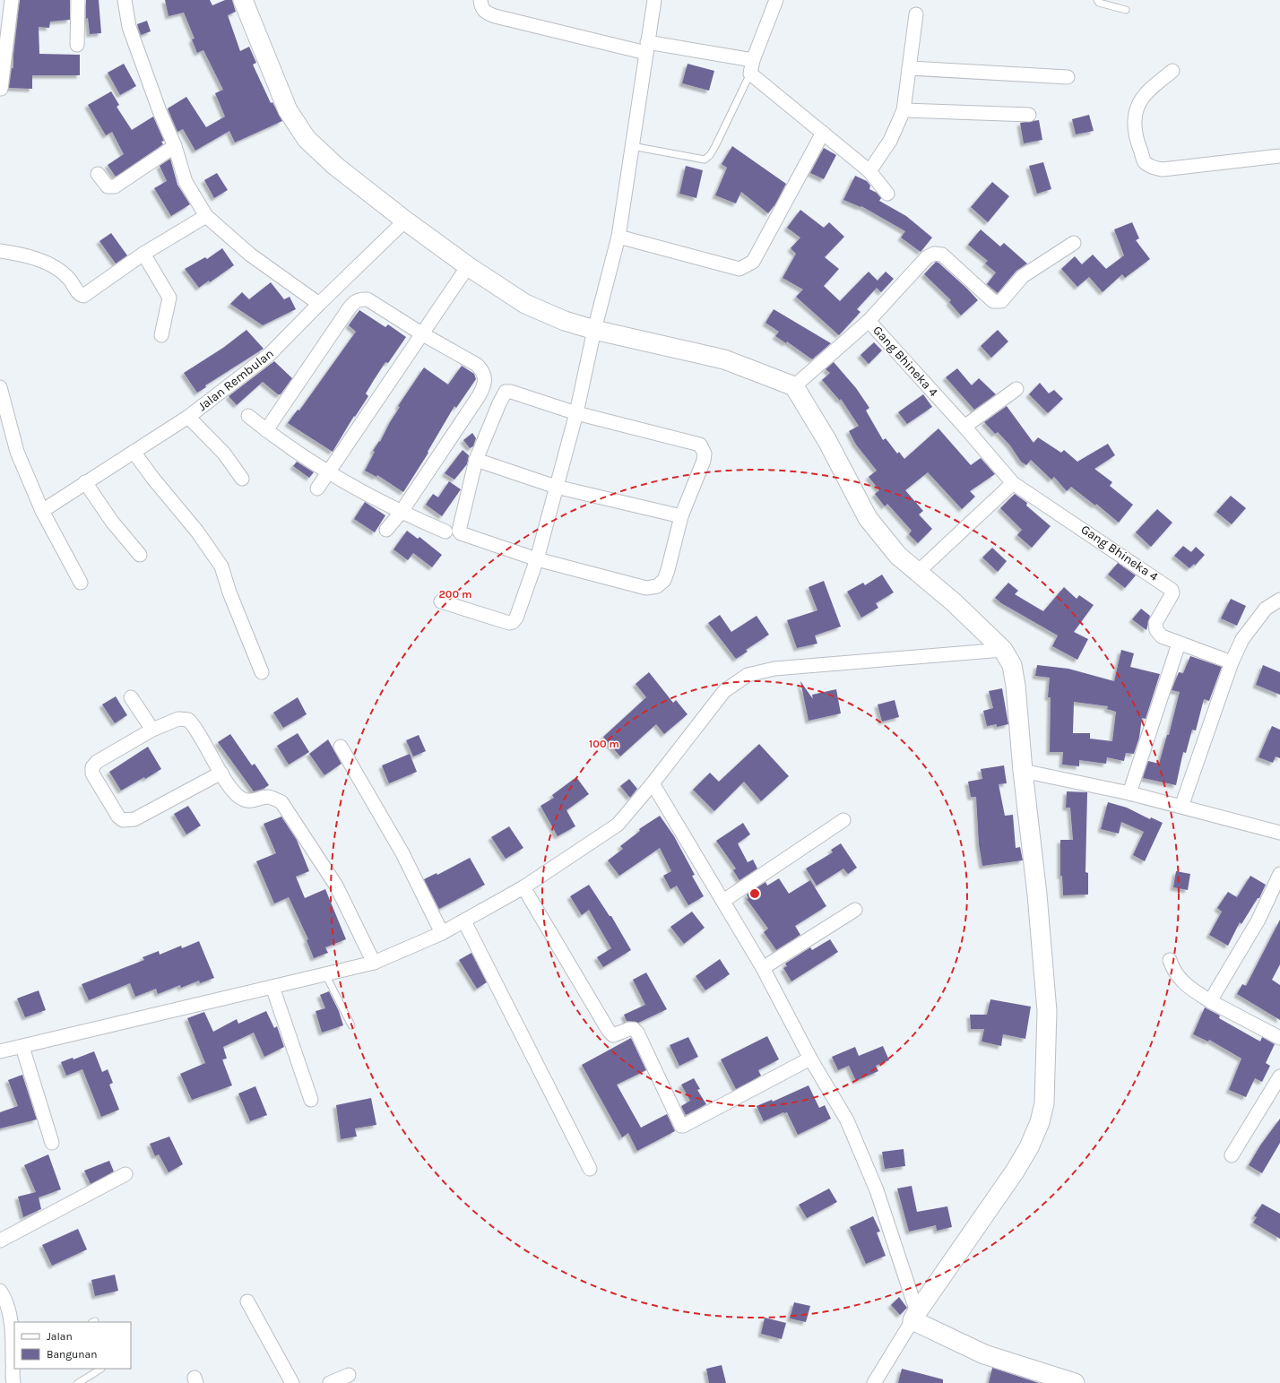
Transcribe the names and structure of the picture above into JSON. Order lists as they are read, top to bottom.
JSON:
{
  "streets": {
    "street": ["Gang Bhineka 4", "Jalan Rembulan"]
  },
  "legend": ["Jalan", "Bangunan"],
  "rings": ["200 m", "100 m"]
}
